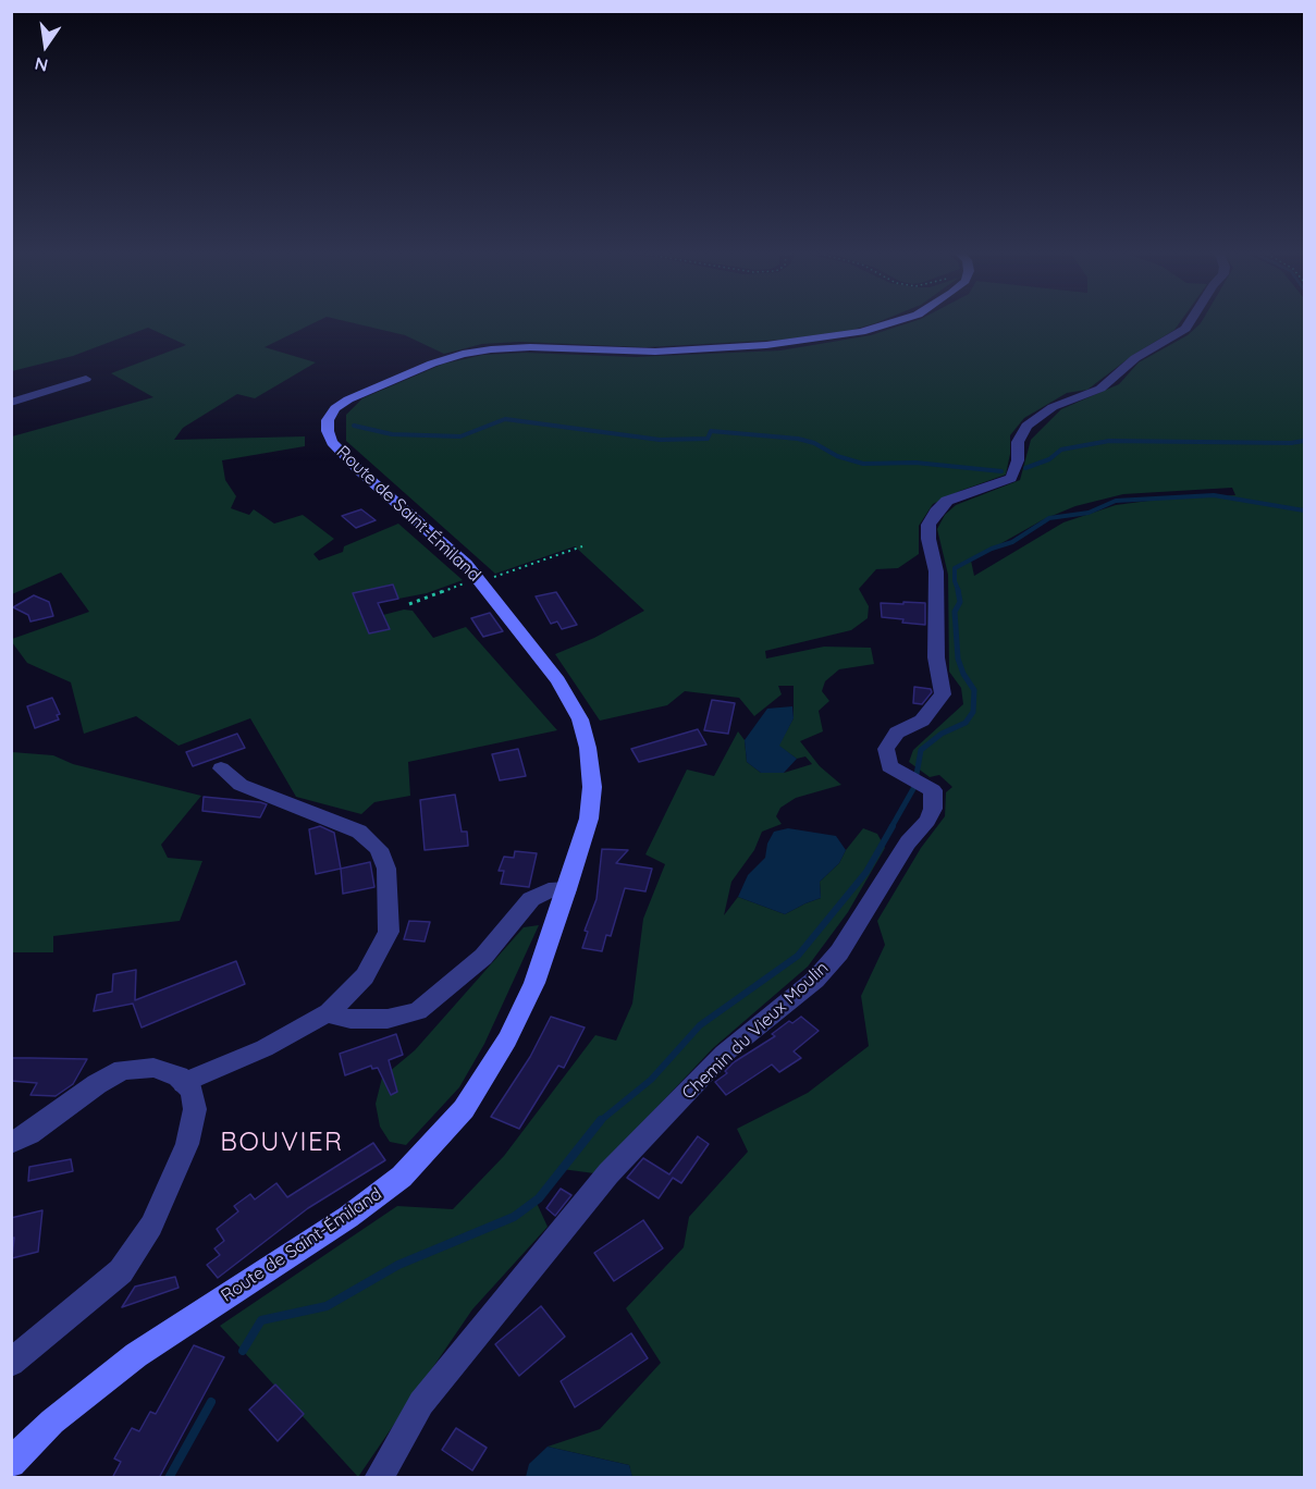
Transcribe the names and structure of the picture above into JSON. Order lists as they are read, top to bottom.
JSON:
{
  "streets": {
    "main road": ["Route de Saint-Émiland"],
    "street": ["Chemin du Vieux Moulin"]
  },
  "districts": ["BOUVIER"],
  "north": "bottom"
}
